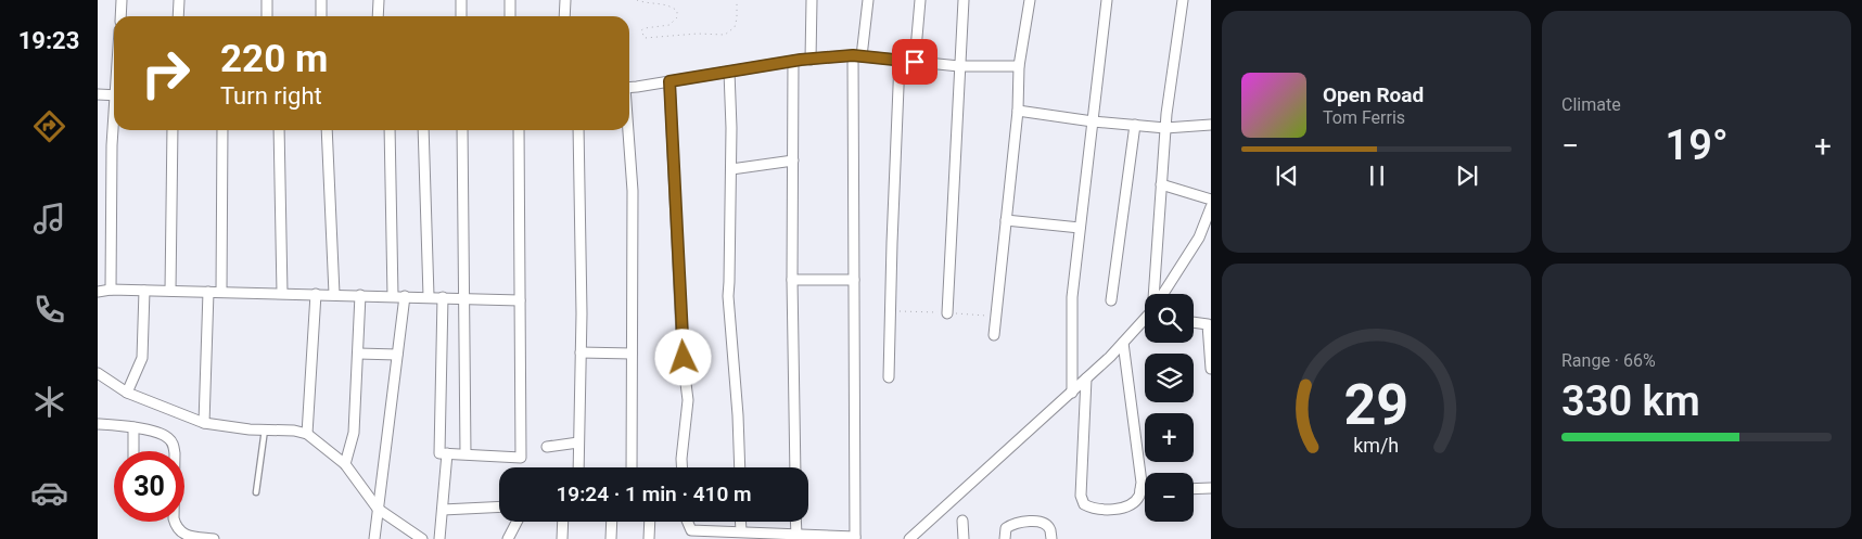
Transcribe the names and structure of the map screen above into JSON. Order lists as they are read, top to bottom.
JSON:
{
  "page": {
    "tabs": "19:23",
    "tile": [
      "Climate",
      ["Range · 66%", "330 km"]
    ],
    "turn": ["220 m", "Turn right"],
    "song": ["Open Road", "Tom Ferris"],
    "heat": ["−", "19°", "+"],
    "map_buttons": ["+", "−"],
    "limit": "30",
    "trip": "19:24 · 1 min · 410 m",
    "gauge": ["29", "km/h"]
  }
}
